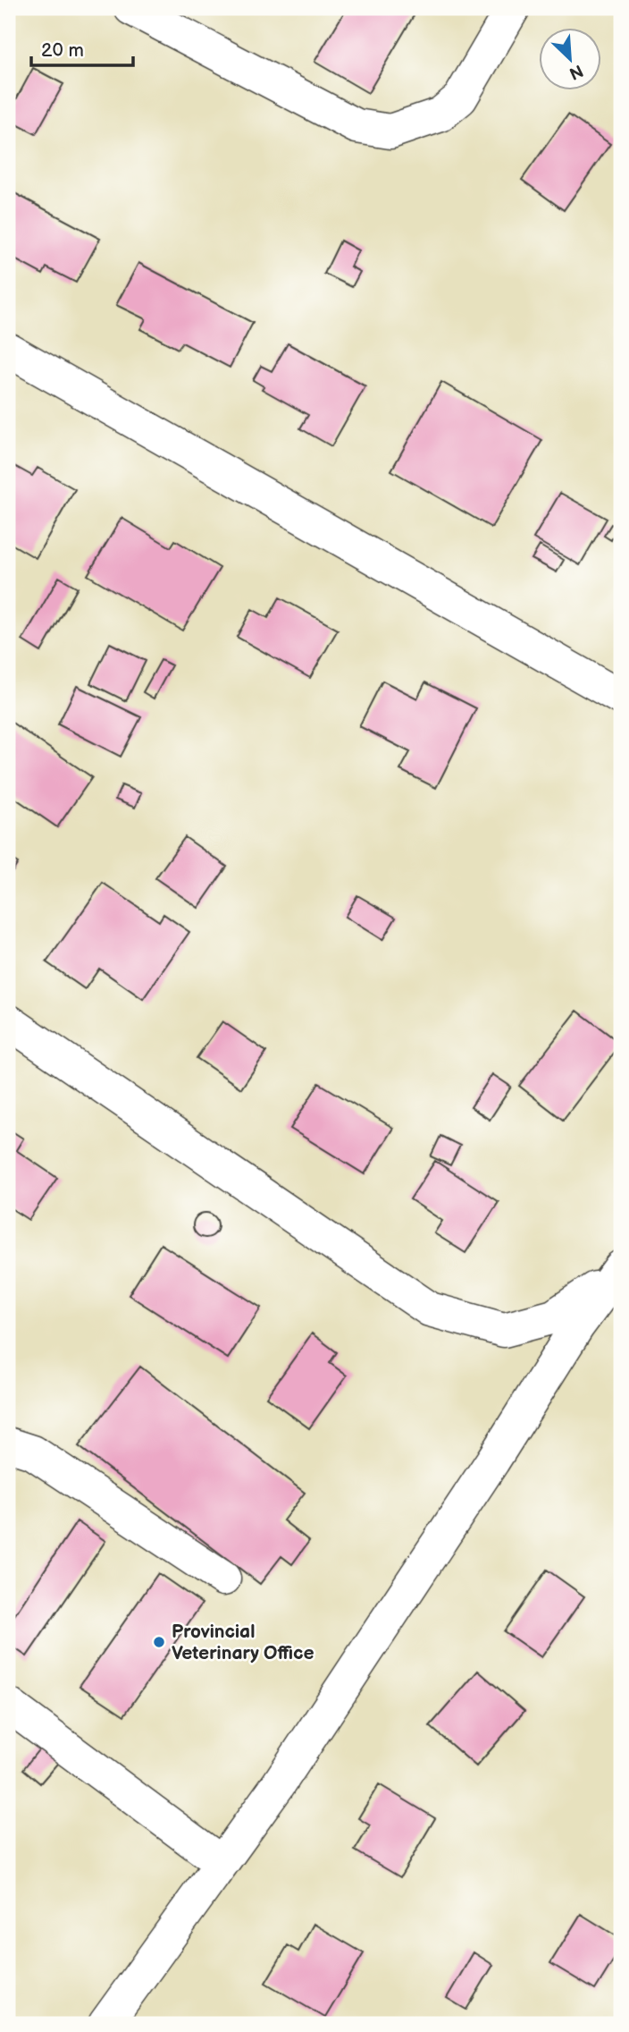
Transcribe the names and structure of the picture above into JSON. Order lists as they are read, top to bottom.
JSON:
{
  "places": ["Provincial Veterinary Office"],
  "scale_bar": "20 m",
  "north": "bottom right"
}
